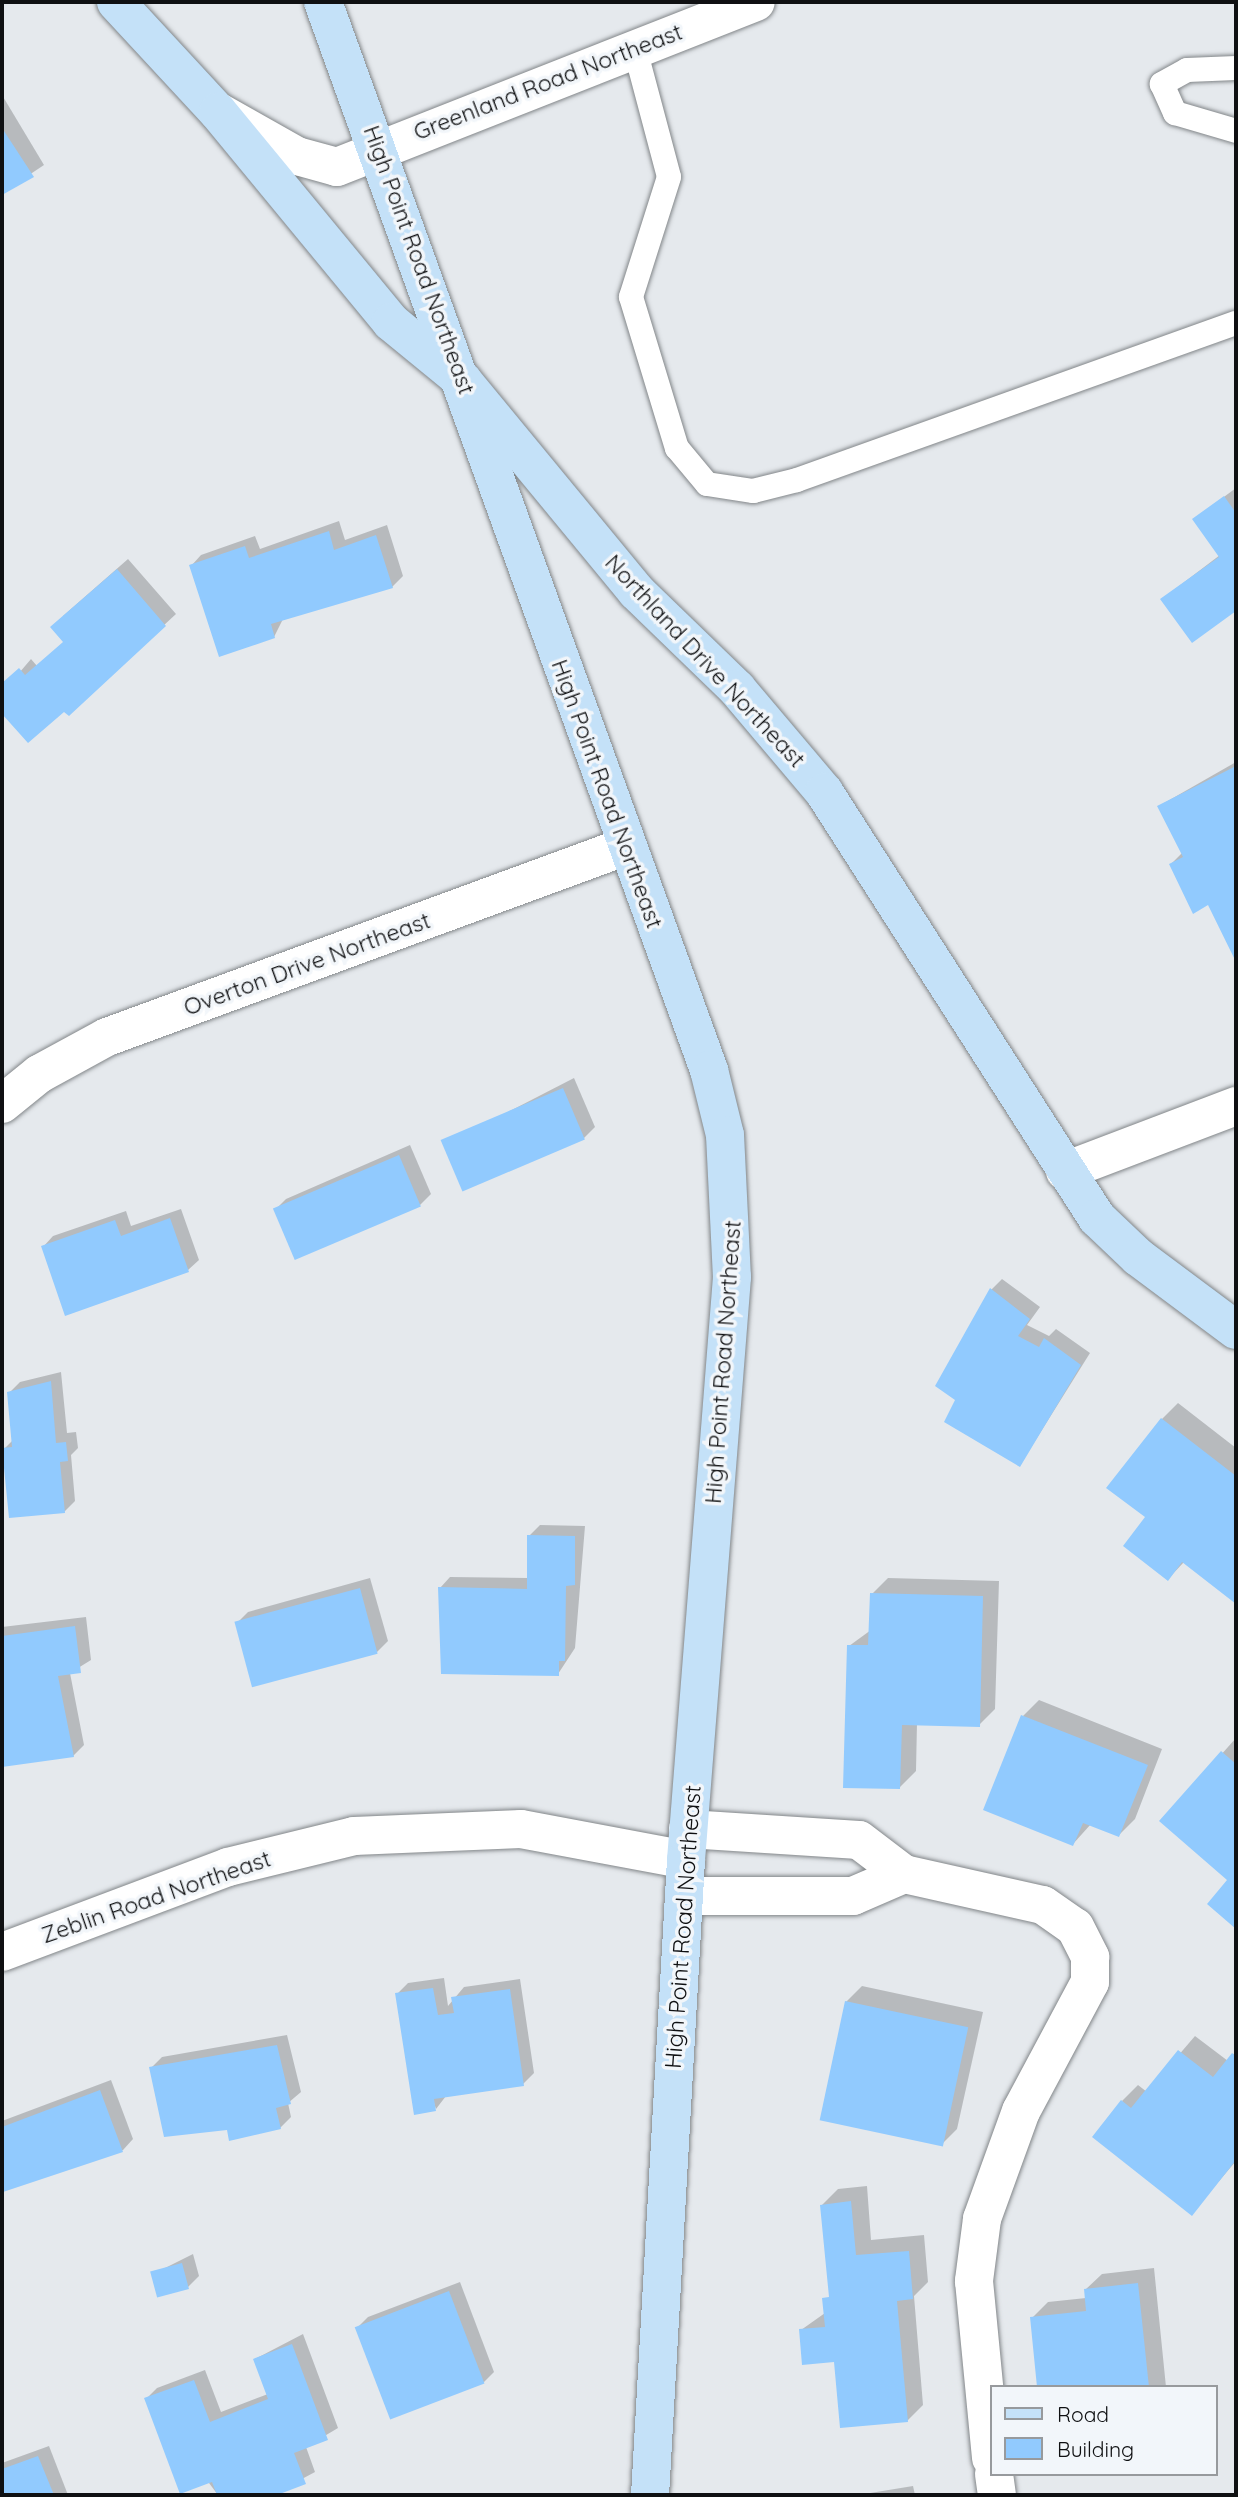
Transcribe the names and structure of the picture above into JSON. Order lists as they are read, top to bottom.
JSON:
{
  "streets": {
    "street": [
      "Greenland Road Northeast",
      "High Point Road Northeast",
      "Northland Drive Northeast",
      "Overton Drive Northeast",
      "Zeblin Road Northeast"
    ]
  },
  "crossings": [
    ["Greenland Road Northeast", "High Point Road Northeast"],
    ["Greenland Road Northeast", "Northland Drive Northeast"],
    ["High Point Road Northeast", "Northland Drive Northeast"],
    ["High Point Road Northeast", "Overton Drive Northeast"],
    ["High Point Road Northeast", "Zeblin Road Northeast"]
  ],
  "legend": ["Road", "Building"]
}
